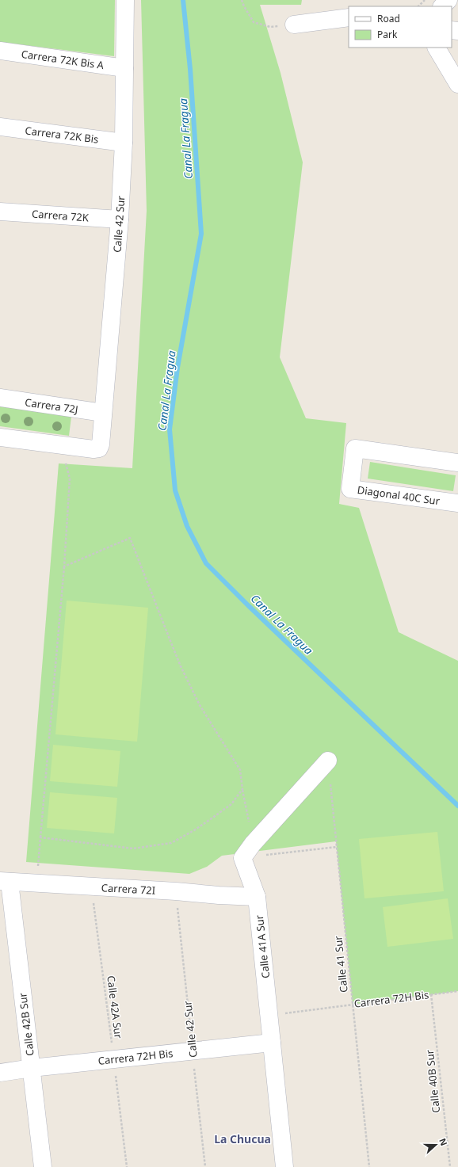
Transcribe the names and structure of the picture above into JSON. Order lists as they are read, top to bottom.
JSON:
{
  "streets": {
    "street": [
      "Carrera 72K Bis A",
      "Carrera 72K Bis",
      "Carrera 72K",
      "Calle 42 Sur",
      "Carrera 72J",
      "Diagonal 40C Sur",
      "Carrera 72I",
      "Calle 41A Sur",
      "Carrera 72H Bis",
      "Calle 42B Sur"
    ],
    "path": ["Calle 41 Sur", "Calle 42A Sur", "Calle 40B Sur"]
  },
  "crossings": [
    ["Carrera 72K Bis A", "Calle 42 Sur"],
    ["Carrera 72K Bis", "Calle 42 Sur"],
    ["Carrera 72K", "Calle 42 Sur"],
    ["Calle 42 Sur", "Carrera 72J"],
    ["Calle 42 Sur", "Carrera 72I"],
    ["Calle 42 Sur", "Carrera 72H Bis"],
    ["Carrera 72I", "Calle 41A Sur"],
    ["Carrera 72I", "Calle 42A Sur"],
    ["Carrera 72I", "Calle 42B Sur"],
    ["Calle 41A Sur", "Carrera 72H Bis"],
    ["Calle 41 Sur", "Carrera 72H Bis"],
    ["Carrera 72H Bis", "Calle 42A Sur"],
    ["Carrera 72H Bis", "Calle 42B Sur"],
    ["Carrera 72H Bis", "Calle 40B Sur"]
  ],
  "districts": ["La Chucua"],
  "water": ["Canal La Fragua"],
  "legend": ["Road", "Park"],
  "north": "right"
}
